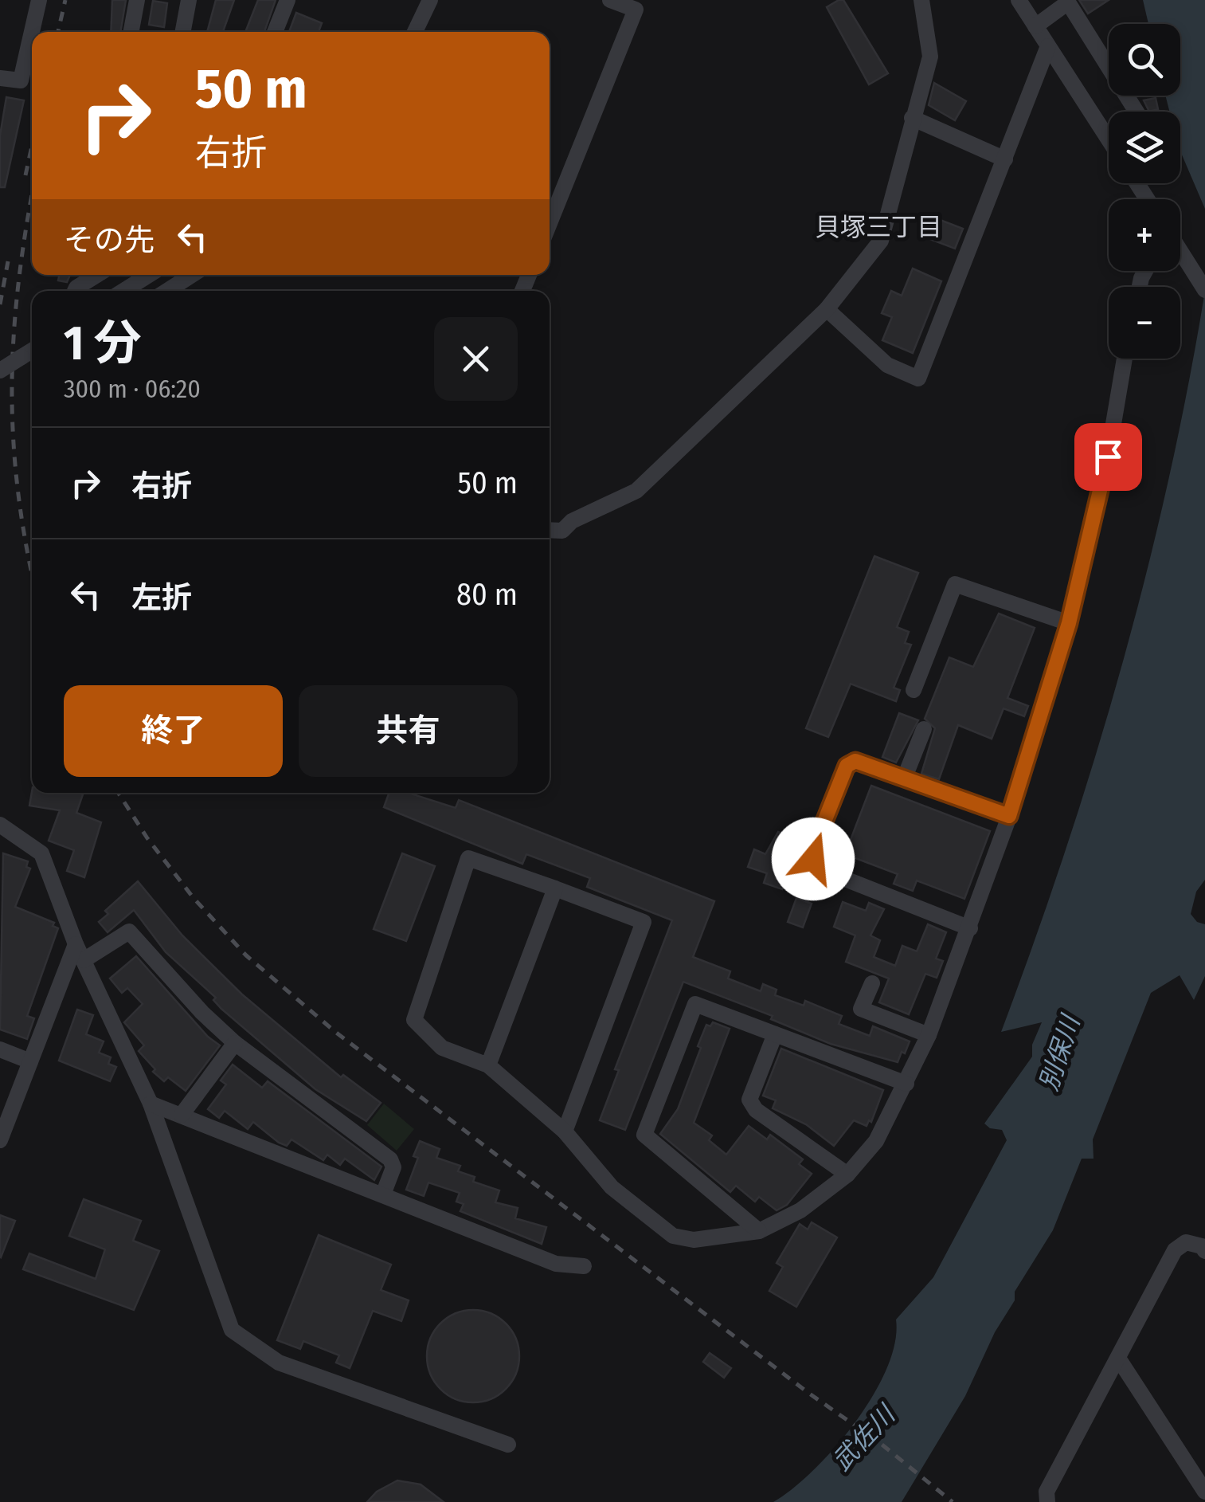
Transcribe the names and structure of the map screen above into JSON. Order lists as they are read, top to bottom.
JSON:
{
  "districts": ["貝塚三丁目"],
  "water": ["別保川", "武佐川"],
  "page": {
    "map_buttons": ["+", "−"],
    "turn": ["50 m", "右折"],
    "then": "その先",
    "heading": ["1 分", "300 m · 06:20"],
    "list": [
      {
        "name": "右折",
        "value": "50 m"
      },
      {
        "name": "左折",
        "value": "80 m"
      }
    ],
    "buttons": ["終了", "共有"]
  }
}
